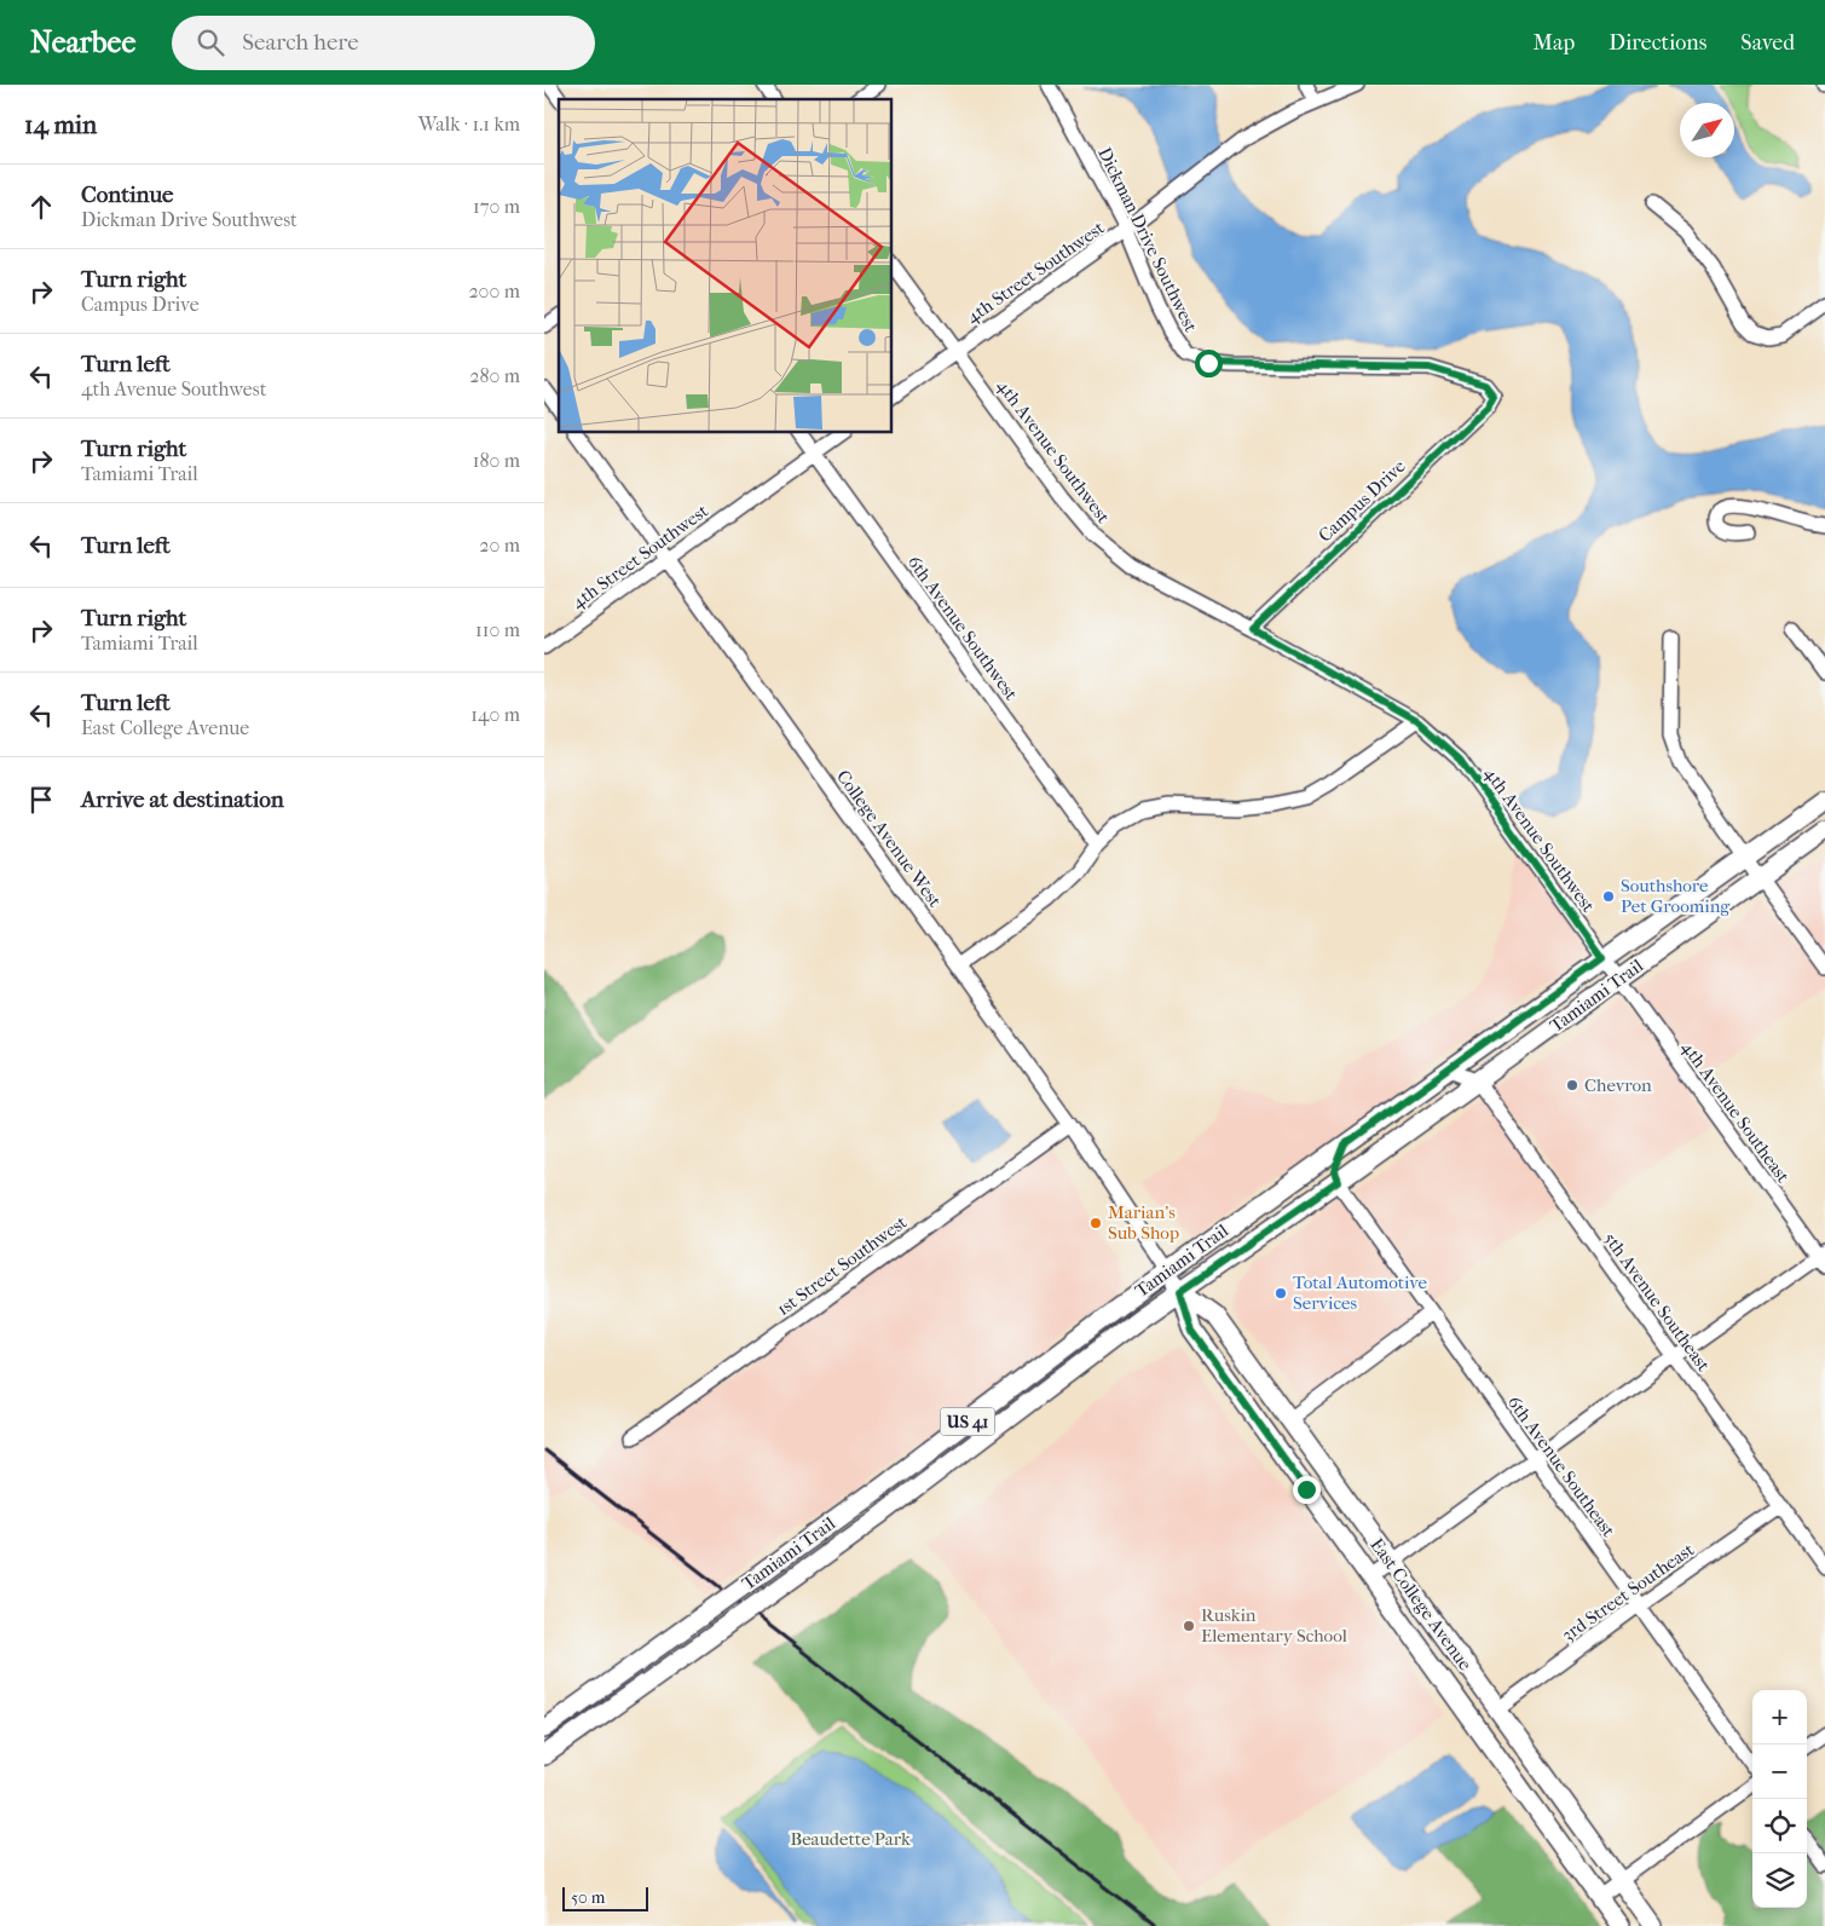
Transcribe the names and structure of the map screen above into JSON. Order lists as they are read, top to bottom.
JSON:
{
  "streets": {
    "main road": ["Tamiami Trail", "US 41", "East College Avenue"],
    "street": [
      "Dickman Drive Southwest",
      "4th Street Southwest",
      "4th Avenue Southwest",
      "Campus Drive",
      "6th Avenue Southwest",
      "College Avenue West",
      "4th Avenue Southeast",
      "1st Street Southwest",
      "5th Avenue Southeast",
      "6th Avenue Southeast",
      "3rd Street Southeast"
    ]
  },
  "crossings": [
    ["Dickman Drive Southwest", "4th Street Southwest"],
    ["Dickman Drive Southwest", "Campus Drive"],
    ["4th Street Southwest", "4th Avenue Southwest"],
    ["4th Street Southwest", "6th Avenue Southwest"],
    ["4th Street Southwest", "College Avenue West"],
    ["4th Avenue Southwest", "Campus Drive"],
    ["4th Avenue Southwest", "Tamiami Trail"],
    ["4th Avenue Southwest", "4th Avenue Southeast"],
    ["College Avenue West", "Tamiami Trail"],
    ["College Avenue West", "1st Street Southwest"],
    ["College Avenue West", "East College Avenue"],
    ["Tamiami Trail", "4th Avenue Southeast"],
    ["Tamiami Trail", "5th Avenue Southeast"],
    ["Tamiami Trail", "6th Avenue Southeast"],
    ["Tamiami Trail", "East College Avenue"],
    ["5th Avenue Southeast", "3rd Street Southeast"],
    ["6th Avenue Southeast", "3rd Street Southeast"],
    ["3rd Street Southeast", "East College Avenue"]
  ],
  "parks": ["Beaudette Park"],
  "places": [
    "Southshore Pet Grooming",
    "Chevron",
    "Marian's Sub Shop",
    "Total Automotive Services",
    "Ruskin Elementary School"
  ],
  "scale_bar": "50 m",
  "north": "top right",
  "page": {
    "header": "Nearbee",
    "search": "Search here",
    "nav": ["Map", "Directions", "Saved"],
    "heading": ["14 min", "Walk · 1.1 km"],
    "list": [
      ["Continue", "Dickman Drive Southwest", "170 m"],
      ["Turn right", "Campus Drive", "200 m"],
      ["Turn left", "4th Avenue Southwest", "280 m"],
      ["Turn right", "Tamiami Trail", "180 m"],
      ["Turn left", "20 m"],
      ["Turn right", "Tamiami Trail", "110 m"],
      ["Turn left", "East College Avenue", "140 m"],
      "Arrive at destination"
    ],
    "map_buttons": ["+", "−"],
    "scale": "50 m"
  }
}
